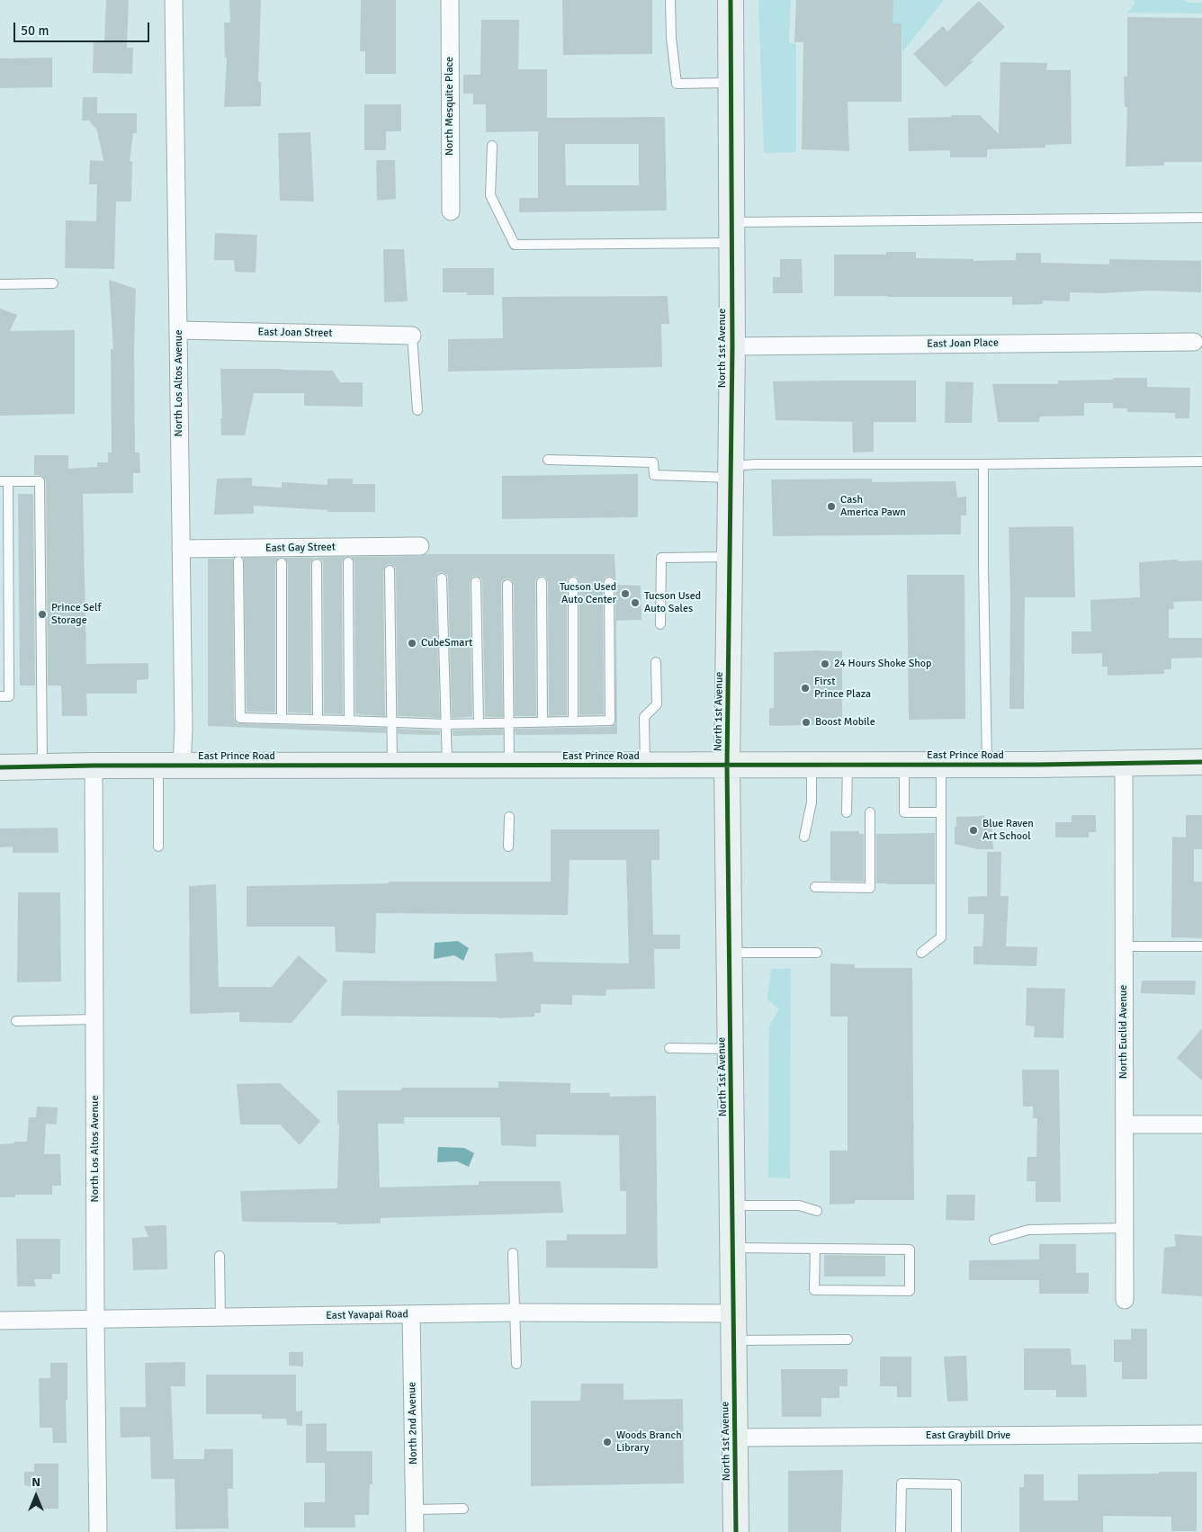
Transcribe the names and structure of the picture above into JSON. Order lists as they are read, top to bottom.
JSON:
{
  "streets": {
    "main road": ["North 1st Avenue", "East Prince Road"],
    "street": [
      "North Mesquite Place",
      "East Joan Street",
      "East Joan Place",
      "North Los Altos Avenue",
      "East Gay Street",
      "North Euclid Avenue",
      "East Yavapai Road",
      "North 2nd Avenue",
      "East Graybill Drive"
    ]
  },
  "crossings": [
    ["East Joan Street", "North Los Altos Avenue"],
    ["East Joan Place", "North 1st Avenue"],
    ["North 1st Avenue", "East Prince Road"],
    ["North 1st Avenue", "East Yavapai Road"],
    ["North 1st Avenue", "East Graybill Drive"],
    ["North Los Altos Avenue", "East Gay Street"],
    ["North Los Altos Avenue", "East Prince Road"],
    ["North Los Altos Avenue", "East Yavapai Road"],
    ["East Prince Road", "North Euclid Avenue"],
    ["East Yavapai Road", "North 2nd Avenue"]
  ],
  "places": [
    "Cash America Pawn",
    "Tucson Used Auto Center",
    "Tucson Used Auto Sales",
    "Prince Self Storage",
    "CubeSmart",
    "24 Hours Shoke Shop",
    "First Prince Plaza",
    "Boost Mobile",
    "Blue Raven Art School",
    "Woods Branch Library"
  ],
  "scale_bar": "50 m",
  "north": "top"
}
